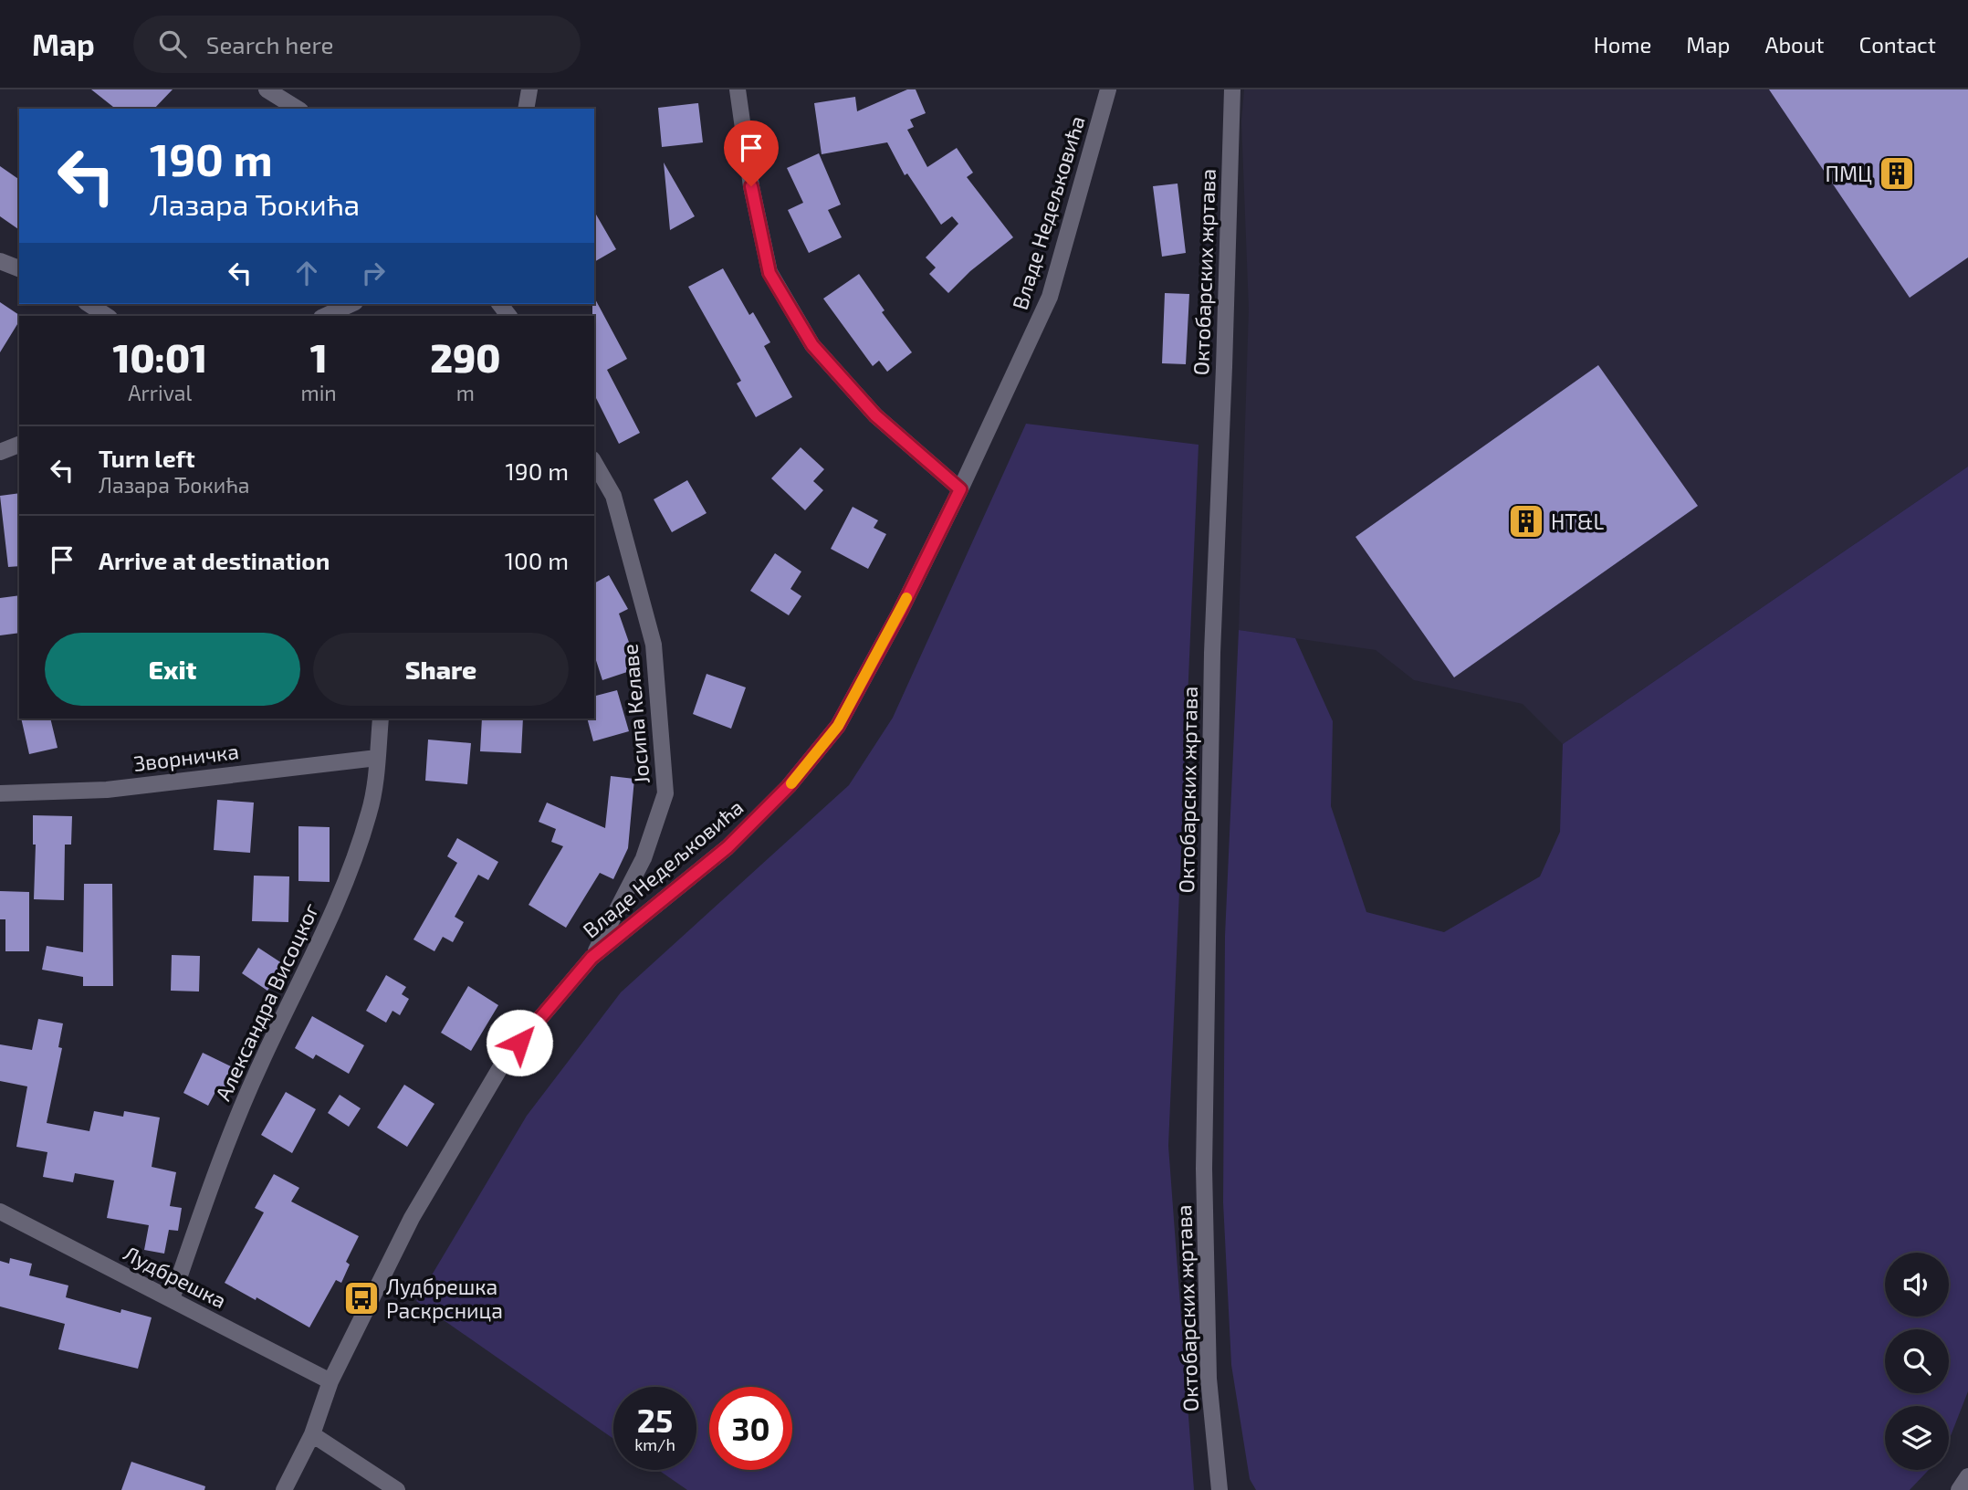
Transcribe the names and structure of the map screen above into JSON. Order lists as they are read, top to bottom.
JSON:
{
  "streets": {
    "street": [
      "Владе Недељковића",
      "Октобарских жртава",
      "Јосипа Келаве",
      "Зворничка",
      "Александра Висоцког",
      "Лудбрешка"
    ]
  },
  "crossings": [
    ["Владе Недељковића", "Јосипа Келаве"],
    ["Владе Недељковића", "Лудбрешка"],
    ["Зворничка", "Александра Висоцког"],
    ["Александра Висоцког", "Лудбрешка"]
  ],
  "places": {
    "building": ["ПМЦ", "HT&L"],
    "bus stop": ["Лудбрешка Раскрсница"]
  },
  "page": {
    "header": "Map",
    "search": "Search here",
    "nav": [
      "Home",
      "Map",
      "About",
      "Contact"
    ],
    "turn": ["190 m", "Лазара Ђокића"],
    "eta": [
      "10:01",
      "Arrival",
      "1",
      "min",
      "290",
      "m"
    ],
    "list": [
      {
        "name": "Turn left",
        "note": "Лазара Ђокића",
        "value": "190 m"
      },
      {
        "name": "Arrive at destination",
        "value": "100 m"
      }
    ],
    "buttons": ["Exit", "Share"],
    "speed": "25 km/h",
    "limit": "30"
  }
}
